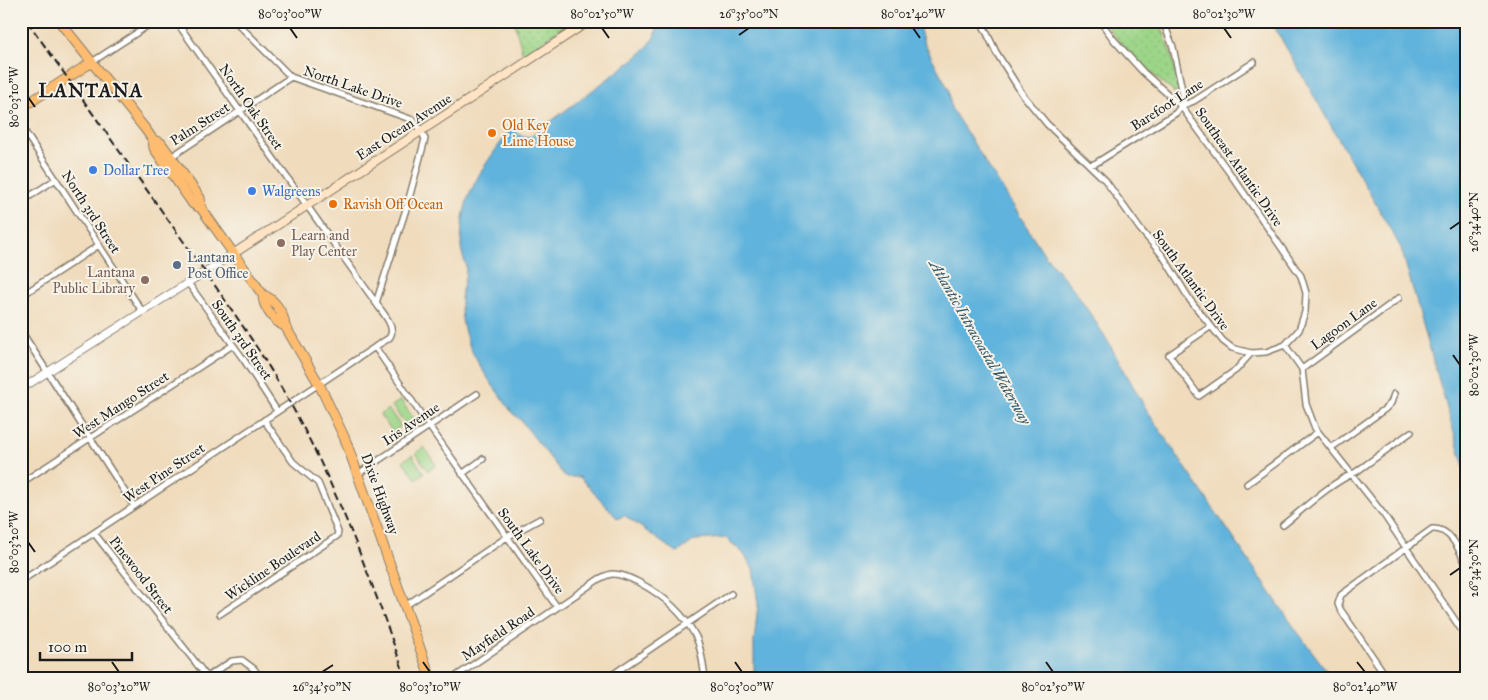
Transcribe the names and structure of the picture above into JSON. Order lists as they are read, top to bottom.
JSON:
{
  "streets": {
    "main road": ["East Ocean Avenue", "Dixie Highway"],
    "street": [
      "North Lake Drive",
      "Barefoot Lane",
      "North Oak Street",
      "Palm Street",
      "Southeast Atlantic Drive",
      "North 3rd Street",
      "South Atlantic Drive",
      "Lagoon Lane",
      "South 3rd Street",
      "West Mango Street",
      "Iris Avenue",
      "West Pine Street",
      "South Lake Drive",
      "Wickline Boulevard",
      "Pinewood Street",
      "Mayfield Road"
    ]
  },
  "crossings": [
    ["North Lake Drive", "Palm Street"],
    ["North Lake Drive", "East Ocean Avenue"],
    ["Barefoot Lane", "Southeast Atlantic Drive"],
    ["Barefoot Lane", "South Atlantic Drive"],
    ["North Oak Street", "Palm Street"],
    ["North Oak Street", "East Ocean Avenue"],
    ["North Oak Street", "West Pine Street"],
    ["North Oak Street", "South Lake Drive"],
    ["Palm Street", "Dixie Highway"],
    ["East Ocean Avenue", "Dixie Highway"],
    ["South 3rd Street", "West Mango Street"],
    ["South 3rd Street", "West Pine Street"],
    ["Iris Avenue", "Dixie Highway"],
    ["Iris Avenue", "South Lake Drive"],
    ["West Pine Street", "Dixie Highway"],
    ["West Pine Street", "South Lake Drive"],
    ["West Pine Street", "Wickline Boulevard"],
    ["West Pine Street", "Pinewood Street"],
    ["South Lake Drive", "Mayfield Road"]
  ],
  "districts": ["LANTANA"],
  "water": ["Atlantic Intracoastal Waterway"],
  "places": [
    "Old Key Lime House",
    "Dollar Tree",
    "Walgreens",
    "Ravish Off Ocean",
    "Learn and Play Center",
    "Lantana Post Office",
    "Lantana Public Library"
  ],
  "scale_bar": "100 m",
  "coordinates": [
    "80°03'00\"W",
    "80°02'50\"W",
    "26°35'00\"N",
    "80°02'40\"W",
    "80°02'30\"W",
    "80°03'10\"W",
    "26°34'40\"N",
    "80°03'20\"W",
    "26°34'30\"N",
    "26°34'50\"N"
  ]
}
